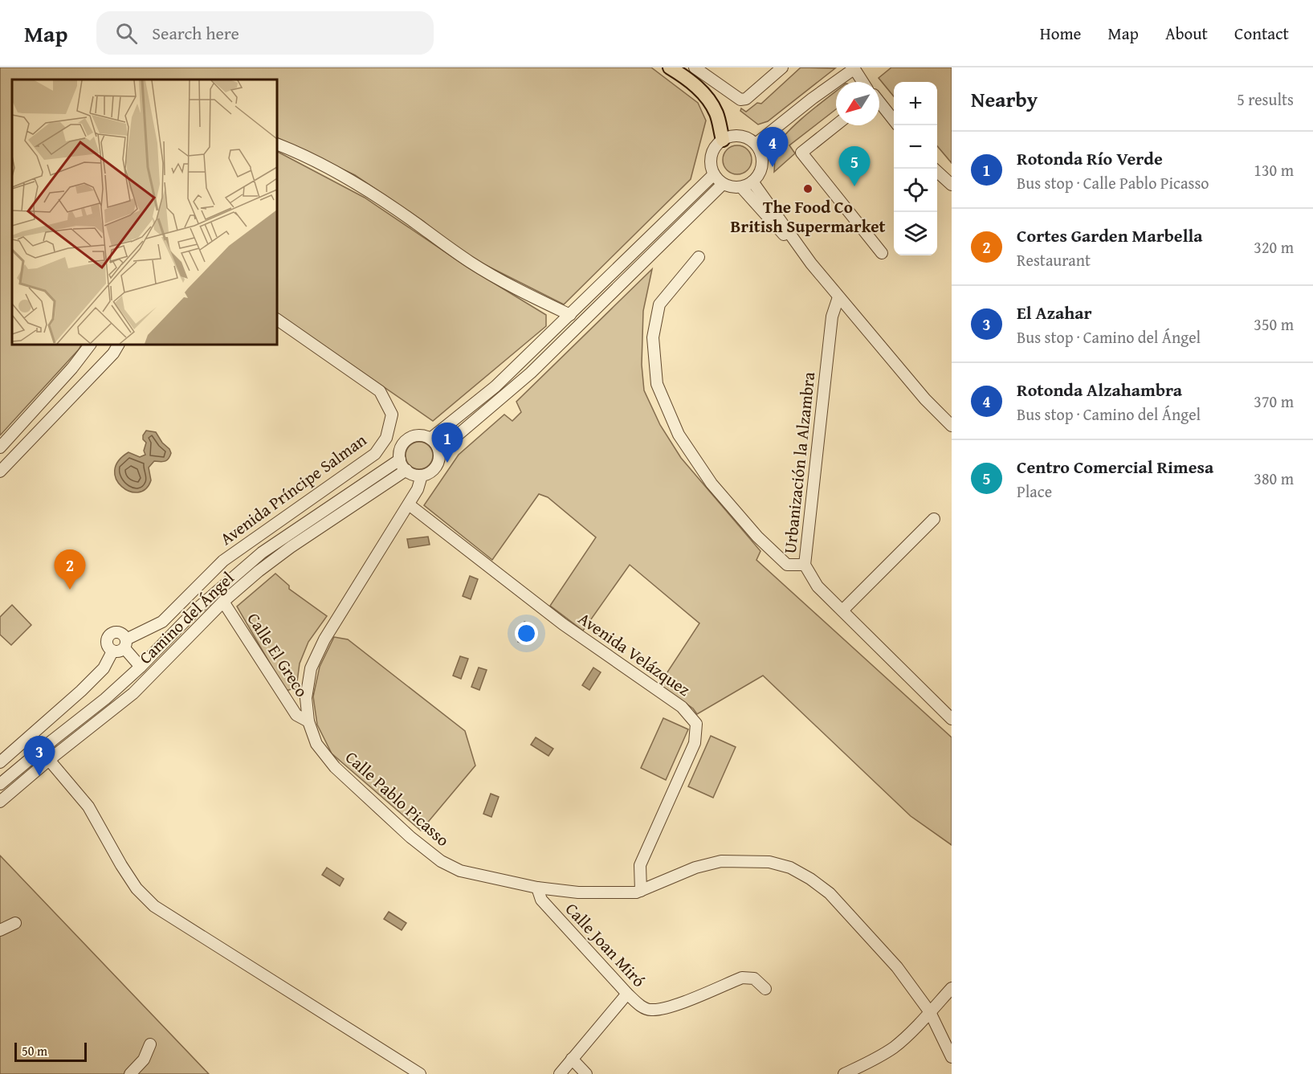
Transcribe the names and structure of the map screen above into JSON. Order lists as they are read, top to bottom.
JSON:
{
  "streets": {
    "street": [
      "Urbanización la Alzambra",
      "Avenida Príncipe Salman",
      "Camino del Ángel",
      "Avenida Velázquez",
      "Calle El Greco",
      "Calle Pablo Picasso",
      "Calle Joan Miró"
    ]
  },
  "crossings": [
    ["Camino del Ángel", "Calle El Greco"],
    ["Camino del Ángel", "Calle Pablo Picasso"],
    ["Avenida Velázquez", "Calle Pablo Picasso"],
    ["Calle El Greco", "Calle Pablo Picasso"],
    ["Calle Pablo Picasso", "Calle Joan Miró"]
  ],
  "places": ["The Food Co British Supermarket"],
  "scale_bar": "50 m",
  "north": "bottom left",
  "page": {
    "header": "Map",
    "search": "Search here",
    "nav": [
      "Home",
      "Map",
      "About",
      "Contact"
    ],
    "heading": ["Nearby", "5 results"],
    "map_buttons": ["+", "−"],
    "pins": [
      "4",
      "5",
      "1",
      "2",
      "3"
    ],
    "list": [
      {
        "mark": "1",
        "name": "Rotonda Río Verde",
        "note": "Bus stop · Calle Pablo Picasso",
        "value": "130 m"
      },
      {
        "mark": "2",
        "name": "Cortes Garden Marbella",
        "note": "Restaurant",
        "value": "320 m"
      },
      {
        "mark": "3",
        "name": "El Azahar",
        "note": "Bus stop · Camino del Ángel",
        "value": "350 m"
      },
      {
        "mark": "4",
        "name": "Rotonda Alzahambra",
        "note": "Bus stop · Camino del Ángel",
        "value": "370 m"
      },
      {
        "mark": "5",
        "name": "Centro Comercial Rimesa",
        "note": "Place",
        "value": "380 m"
      }
    ],
    "scale": "50 m"
  }
}
